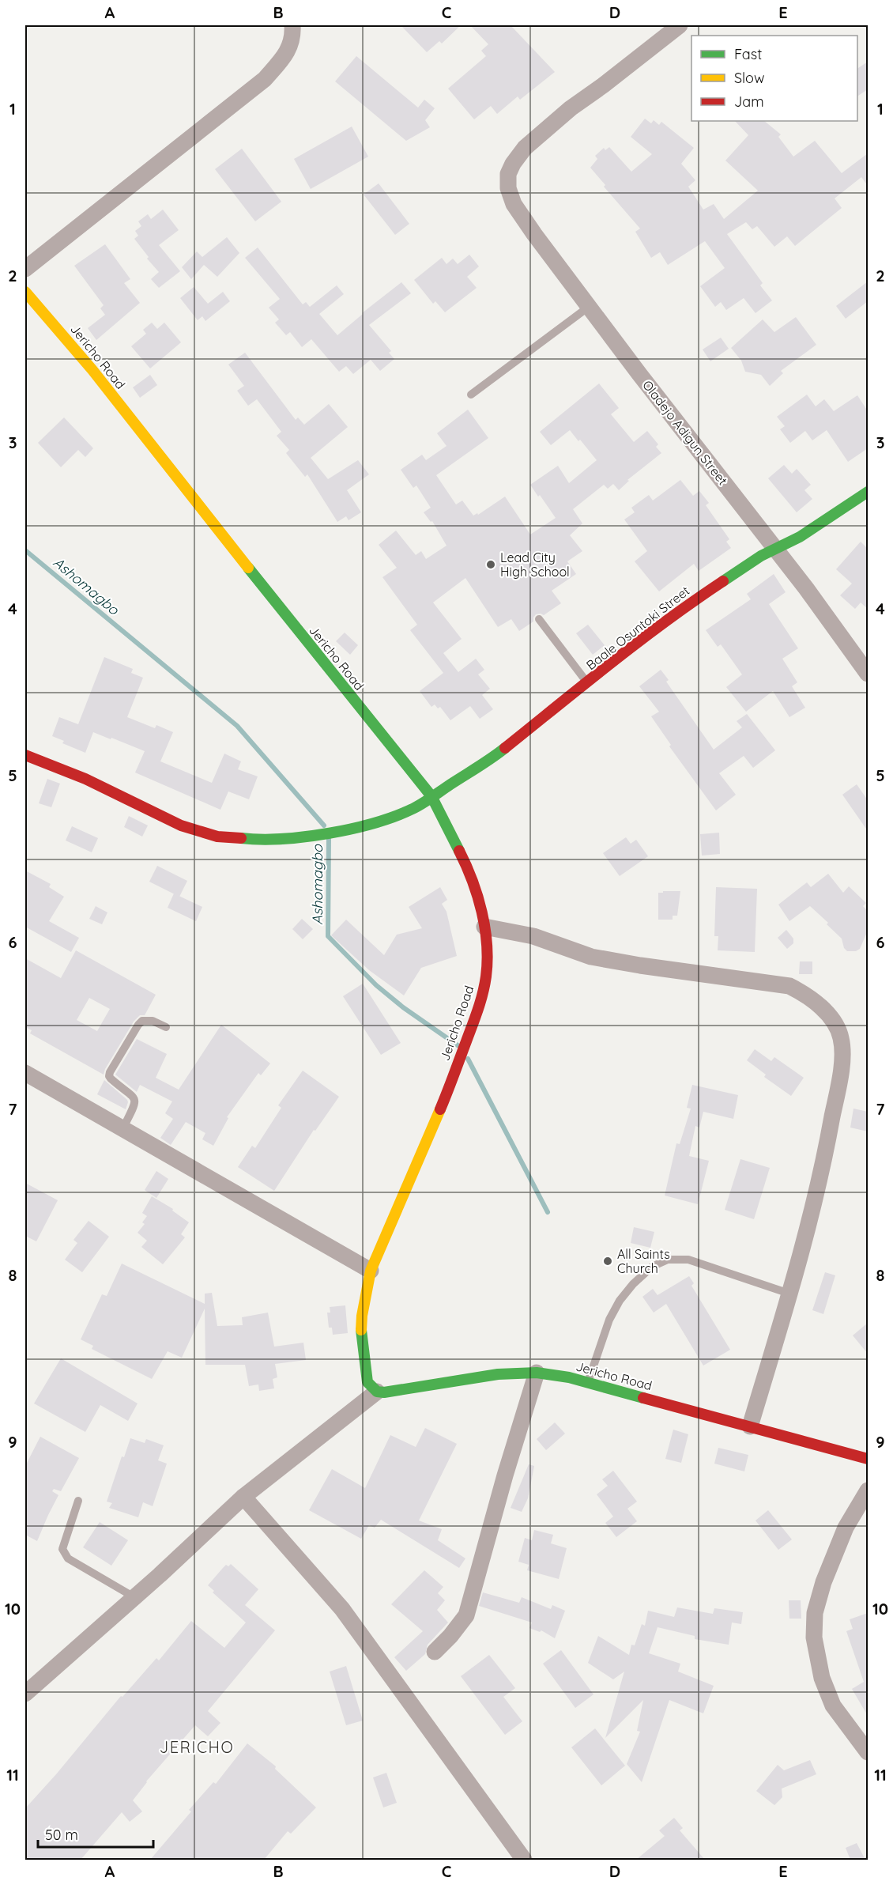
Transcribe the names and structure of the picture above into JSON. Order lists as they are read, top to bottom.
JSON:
{
  "streets": {
    "street": ["Jericho Road", "Oladejo Adigun Street", "Baale Osuntoki Street"]
  },
  "crossings": [
    ["Jericho Road", "Baale Osuntoki Street"],
    ["Oladejo Adigun Street", "Baale Osuntoki Street"]
  ],
  "districts": ["JERICHO"],
  "water": ["Ashomagbo"],
  "places": ["Lead City High School", "All Saints Church"],
  "legend": ["Fast", "Slow", "Jam"],
  "scale_bar": "50 m",
  "grid": {
    "columns": [
      "A",
      "B",
      "C",
      "D",
      "E"
    ],
    "rows": [
      "1",
      "2",
      "3",
      "4",
      "5",
      "6",
      "7",
      "8",
      "9",
      "10",
      "11"
    ]
  }
}
